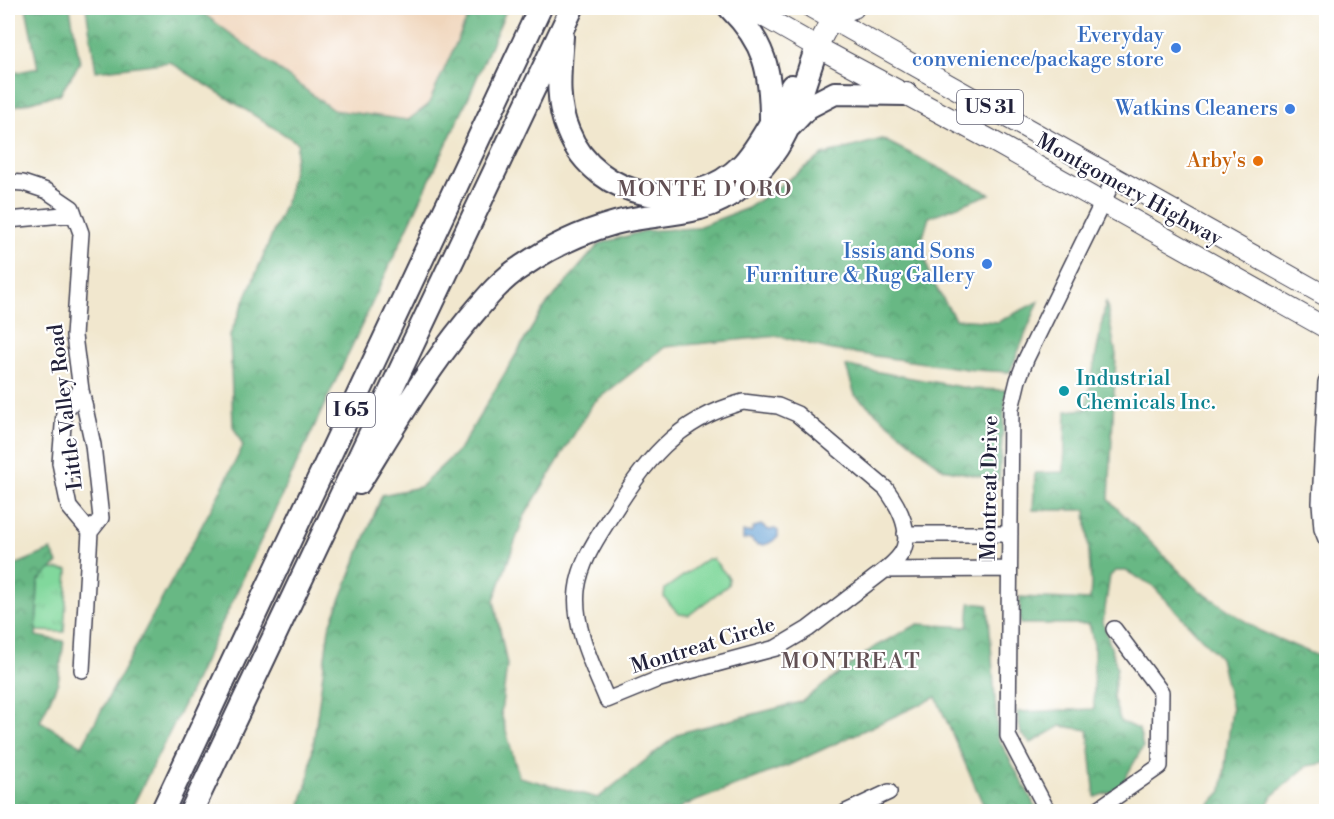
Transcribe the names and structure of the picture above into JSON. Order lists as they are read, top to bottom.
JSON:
{
  "streets": {
    "highway": ["I 65"],
    "main road": ["US 31", "Montgomery Highway"],
    "street": ["Little Valley Road", "Montreat Drive", "Montreat Circle"]
  },
  "crossings": [
    ["Montgomery Highway", "Montreat Drive"]
  ],
  "districts": ["MONTE D'ORO", "MONTREAT"],
  "places": [
    "Everyday convenience/package store",
    "Watkins Cleaners",
    "Arby's",
    "Issis and Sons Furniture & Rug Gallery",
    "Industrial Chemicals Inc."
  ]
}
